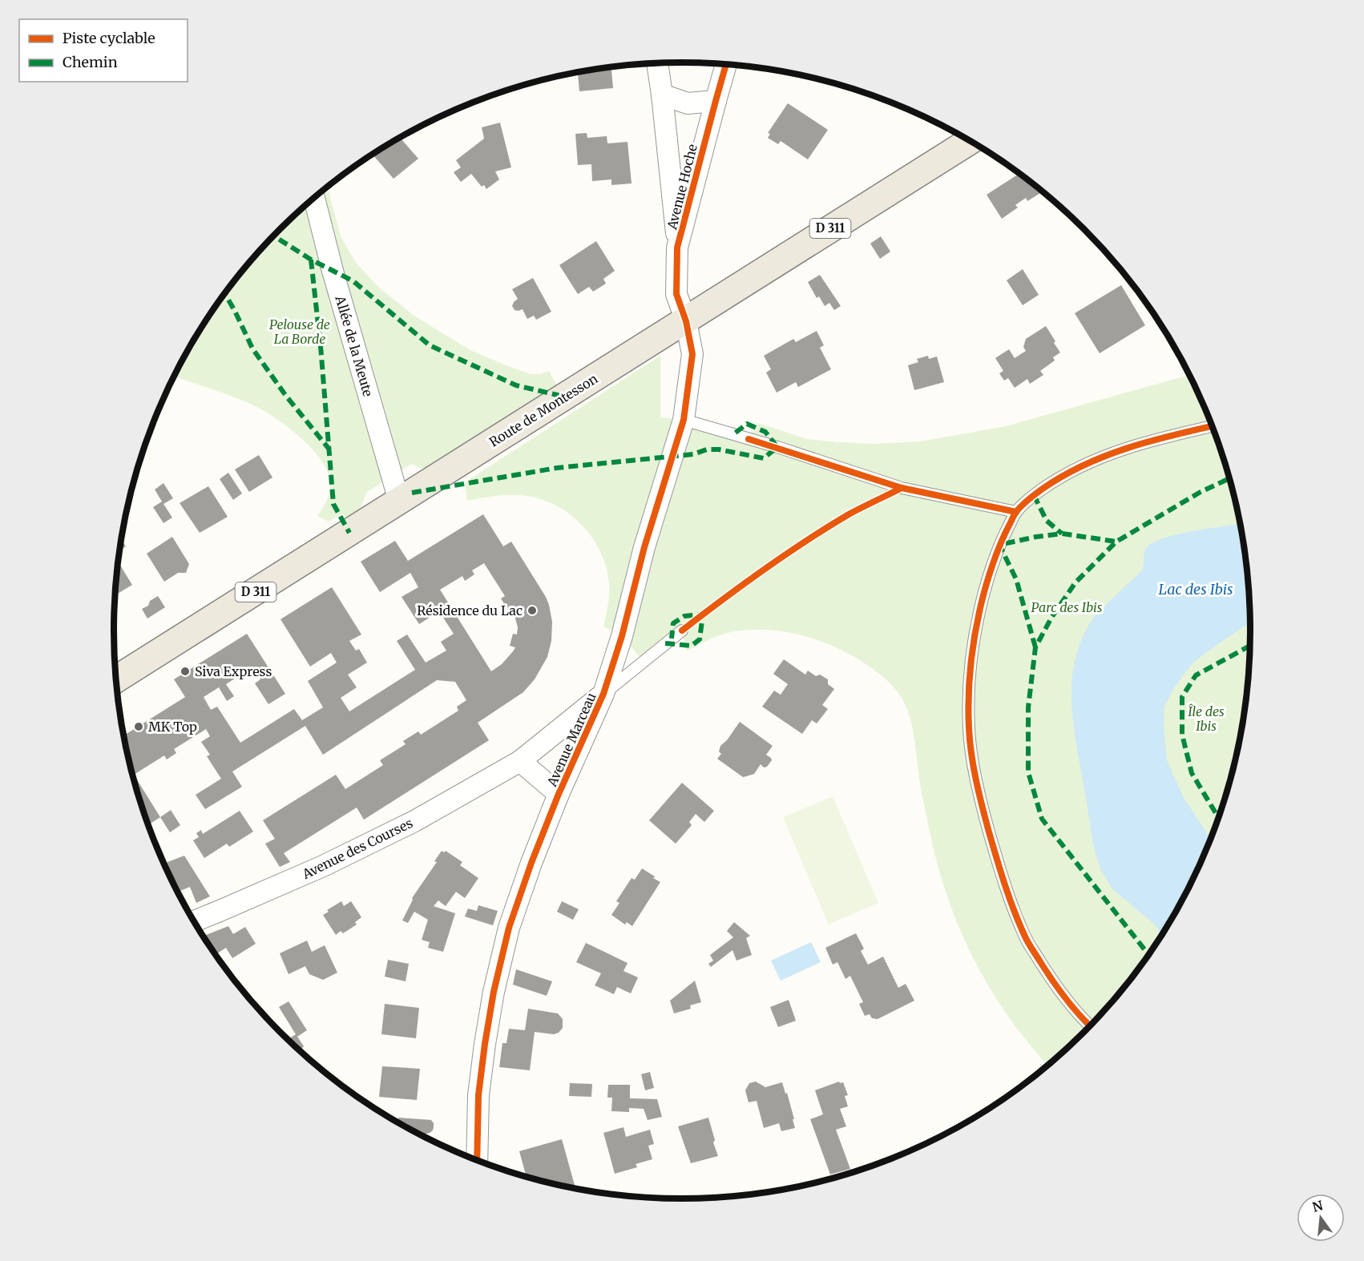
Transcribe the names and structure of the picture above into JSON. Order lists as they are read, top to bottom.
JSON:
{
  "streets": {
    "main road": ["D 311", "Route de Montesson"],
    "street": [
      "Avenue Hoche",
      "Allée de la Meute",
      "Avenue Marceau",
      "Avenue des Courses"
    ]
  },
  "crossings": [
    ["Avenue Hoche", "Route de Montesson"],
    ["Avenue Hoche", "Avenue Marceau"],
    ["Allée de la Meute", "Route de Montesson"],
    ["Route de Montesson", "Avenue Marceau"],
    ["Avenue Marceau", "Avenue des Courses"]
  ],
  "water": ["Lac des Ibis"],
  "parks": ["Pelouse de La Borde", "Parc des Ibis", "Île des Ibis"],
  "places": ["Résidence du Lac", "Siva Express", "MK Top"],
  "legend": ["Piste cyclable", "Chemin"],
  "north": "top"
}
